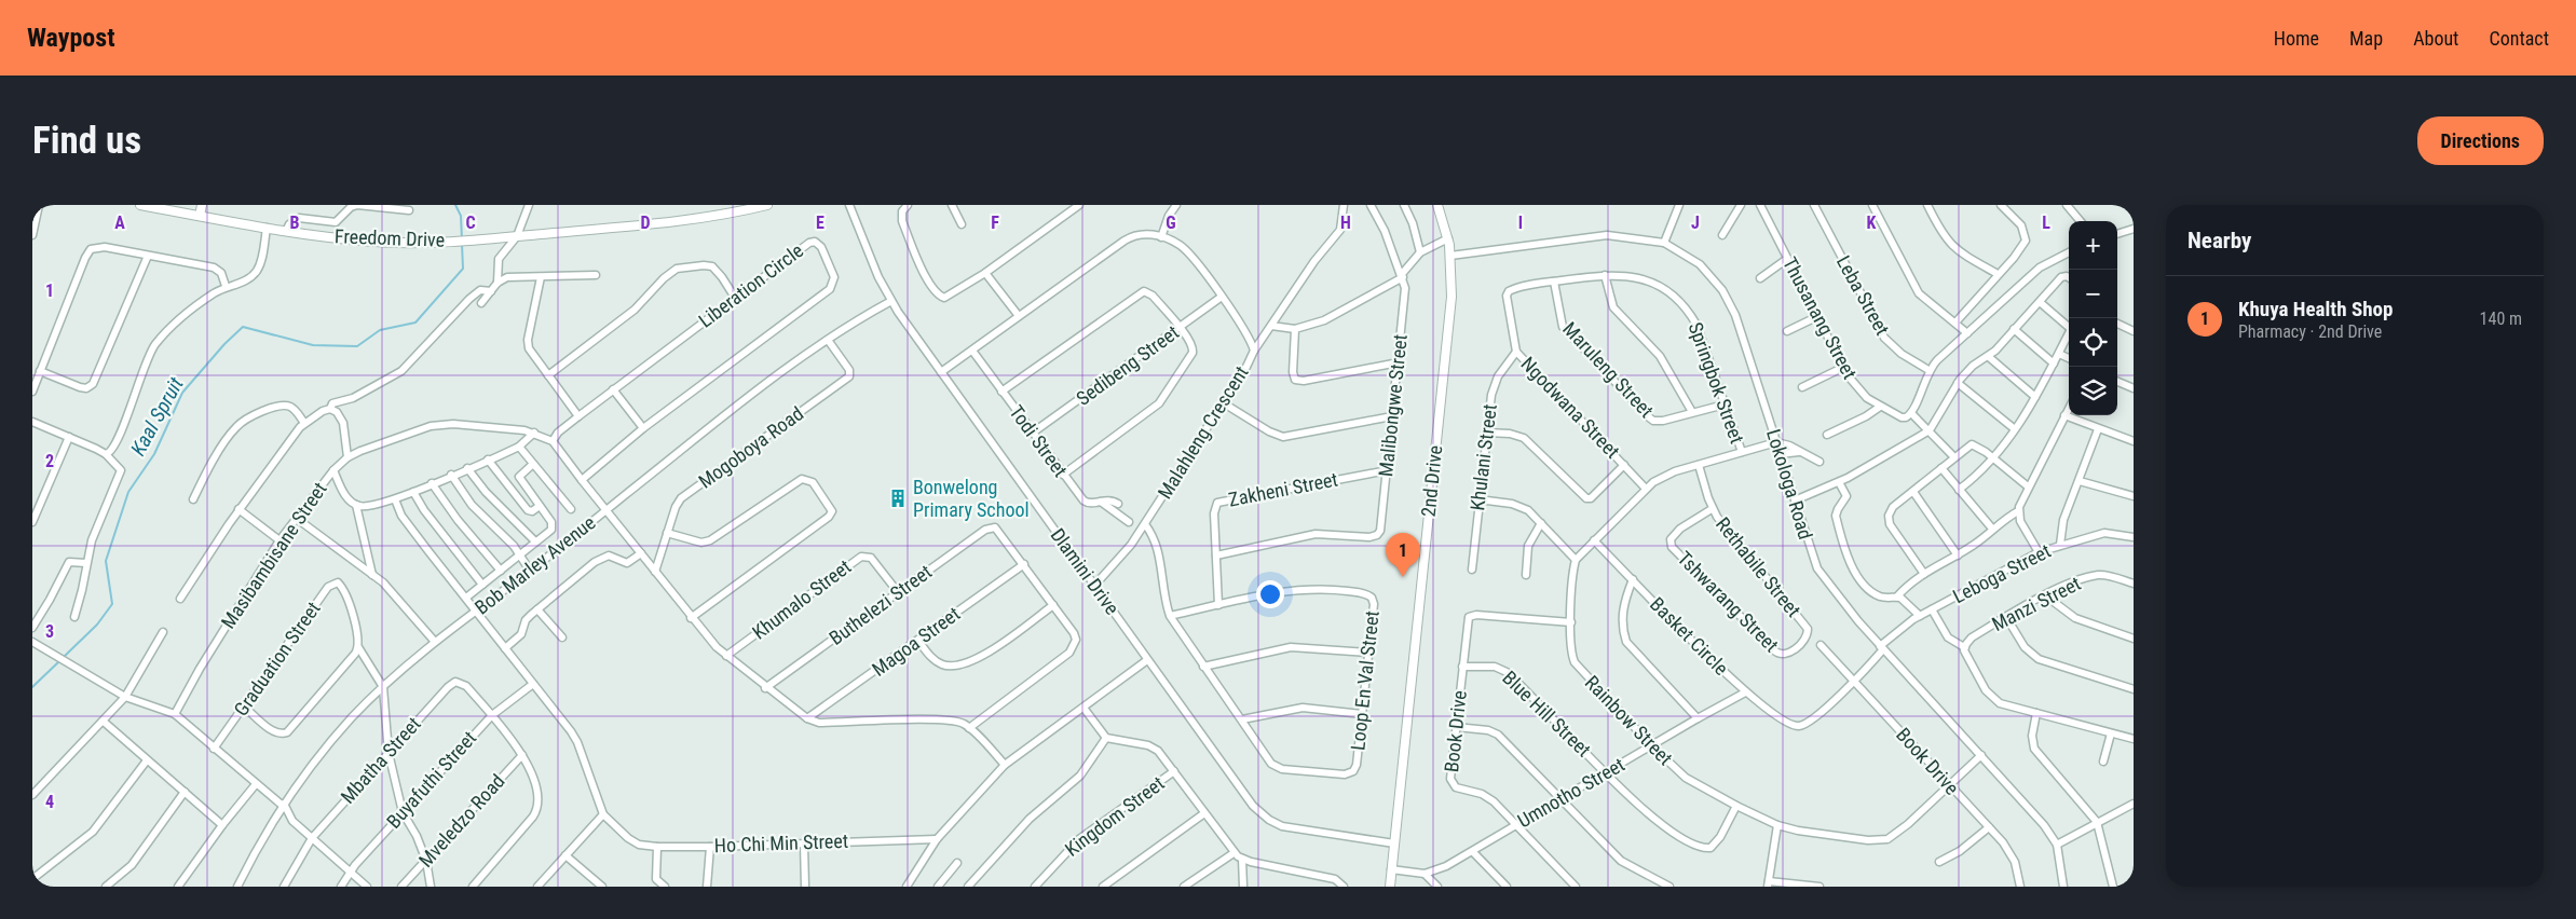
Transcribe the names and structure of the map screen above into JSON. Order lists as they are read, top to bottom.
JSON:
{
  "streets": {
    "street": [
      "Freedom Drive",
      "Liberation Circle",
      "Leba Street",
      "Thusanang Street",
      "Sedibeng Street",
      "Maruleng Street",
      "Springbok Street",
      "Malibongwe Street",
      "Ngodwana Street",
      "Malahleng Crescent",
      "Todi Street",
      "Mogoboya Road",
      "Khulani Street",
      "2nd Drive",
      "Lokologa Road",
      "Zakheni Street",
      "Masibambisane Street",
      "Bob Marley Avenue",
      "Rethabile Street",
      "Dlamini Drive",
      "Leboga Street",
      "Khumalo Street",
      "Tshwarang Street",
      "Manzi Street",
      "Buthelezi Street",
      "Basket Circle",
      "Magoa Street",
      "Graduation Street",
      "Loop En Val Street",
      "Blue Hill Street",
      "Rainbow Street",
      "Book Drive",
      "Mbatha Street",
      "Buyafuthi Street",
      "Umnotho Street",
      "Kingdom Street",
      "Mveledzo Road",
      "Ho Chi Min Street"
    ]
  },
  "crossings": [
    ["Liberation Circle", "Masibambisane Street"],
    ["Sedibeng Street", "Malahleng Crescent"],
    ["Sedibeng Street", "Todi Street"],
    ["Maruleng Street", "Springbok Street"],
    ["Springbok Street", "Ngodwana Street"],
    ["Malibongwe Street", "Zakheni Street"],
    ["Ngodwana Street", "Khulani Street"],
    ["Malahleng Crescent", "Todi Street"],
    ["Malahleng Crescent", "Dlamini Drive"],
    ["Malahleng Crescent", "Loop En Val Street"],
    ["Mogoboya Road", "Bob Marley Avenue"],
    ["2nd Drive", "Lokologa Road"],
    ["2nd Drive", "Dlamini Drive"],
    ["2nd Drive", "Umnotho Street"],
    ["Lokologa Road", "Leboga Street"],
    ["Lokologa Road", "Rainbow Street"],
    ["Zakheni Street", "Loop En Val Street"],
    ["Bob Marley Avenue", "Dlamini Drive"],
    ["Bob Marley Avenue", "Ho Chi Min Street"],
    ["Rethabile Street", "Tshwarang Street"],
    ["Leboga Street", "Basket Circle"],
    ["Leboga Street", "Book Drive"],
    ["Khumalo Street", "Buthelezi Street"],
    ["Buthelezi Street", "Magoa Street"],
    ["Basket Circle", "Book Drive"],
    ["Basket Circle", "Umnotho Street"],
    ["Blue Hill Street", "Rainbow Street"],
    ["Blue Hill Street", "Book Drive"],
    ["Blue Hill Street", "Umnotho Street"],
    ["Rainbow Street", "Book Drive"],
    ["Rainbow Street", "Umnotho Street"],
    ["Book Drive", "Umnotho Street"],
    ["Mbatha Street", "Buyafuthi Street"],
    ["Buyafuthi Street", "Ho Chi Min Street"]
  ],
  "water": ["Kaal Spruit"],
  "places": {
    "building": ["Bonwelong Primary School"]
  },
  "page": {
    "header": "Waypost",
    "nav": [
      "Home",
      "Map",
      "About",
      "Contact"
    ],
    "buttons": "Directions",
    "title": "Find us",
    "heading": "Nearby",
    "map_buttons": ["+", "−"],
    "list": [
      {
        "mark": "1",
        "name": "Khuya Health Shop",
        "note": "Pharmacy · 2nd Drive",
        "value": "140 m"
      }
    ],
    "pins": "1"
  },
  "grid": {
    "columns": [
      "A",
      "B",
      "C",
      "D",
      "E",
      "F",
      "G",
      "H",
      "I",
      "J",
      "K",
      "L"
    ],
    "rows": [
      "1",
      "2",
      "3",
      "4"
    ]
  }
}
